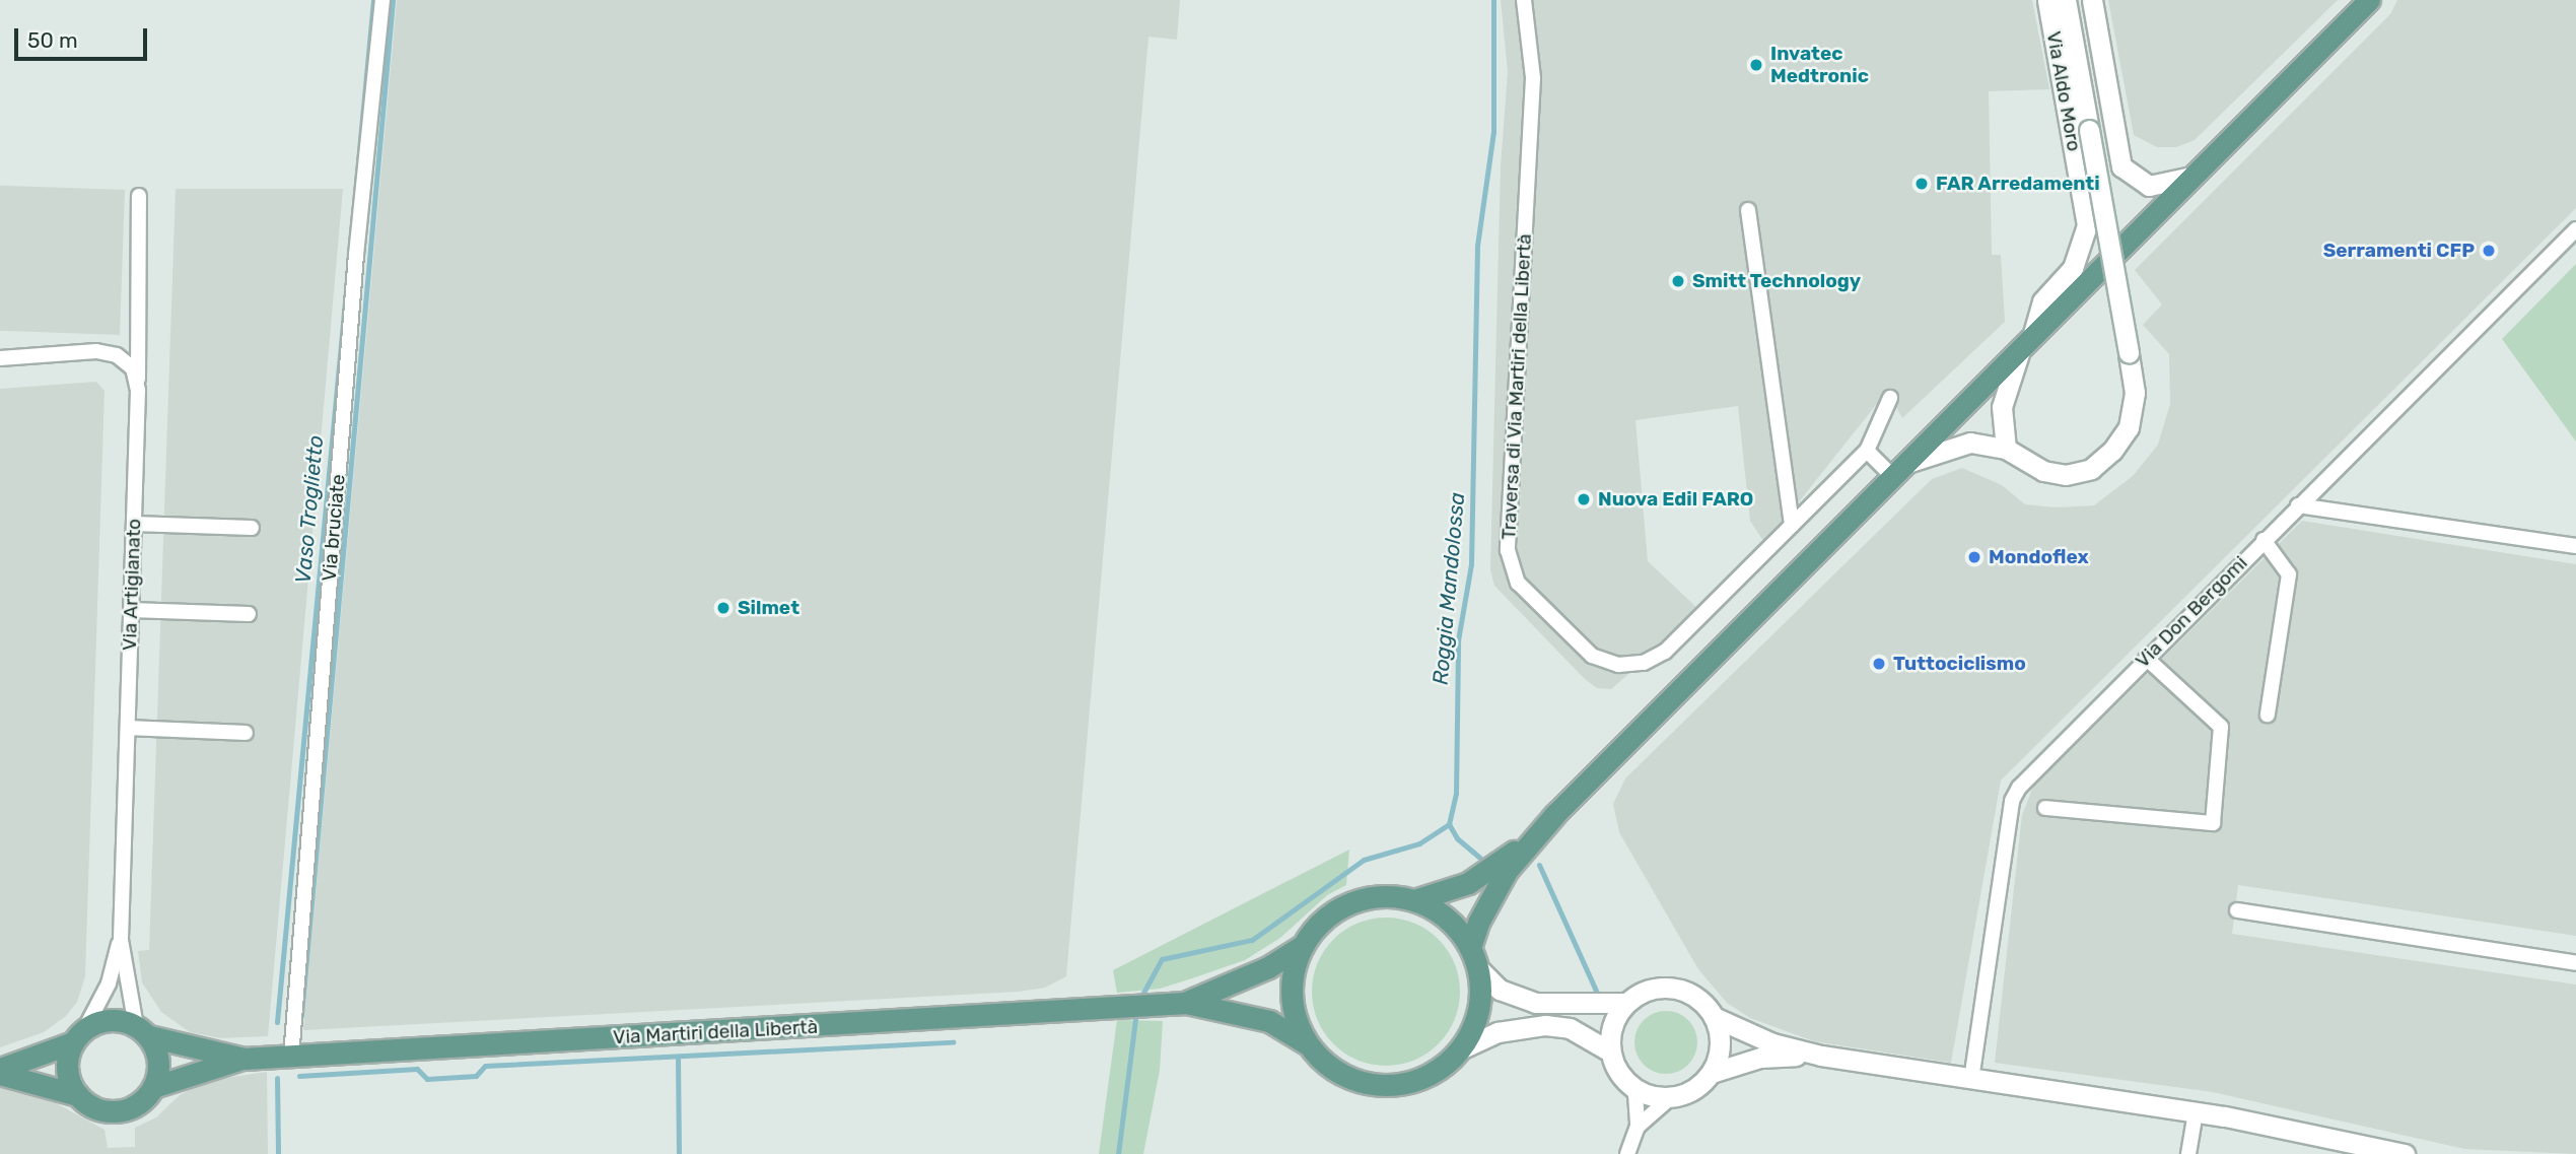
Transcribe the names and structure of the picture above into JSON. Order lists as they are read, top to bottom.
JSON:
{
  "streets": {
    "main road": ["Via Martiri della Libertà"],
    "street": [
      "Via Aldo Moro",
      "Traversa di Via Martiri della Libertà",
      "Via bruciate",
      "Via Artigianato",
      "Via Don Bergomi"
    ]
  },
  "crossings": [
    ["Via bruciate", "Via Martiri della Libertà"],
    ["Via Artigianato", "Via Martiri della Libertà"]
  ],
  "water": ["Vaso Troglietto", "Roggia Mandolossa"],
  "places": [
    "Invatec Medtronic",
    "FAR Arredamenti",
    "Serramenti CFP",
    "Smitt Technology",
    "Nuova Edil FARO",
    "Mondoflex",
    "Silmet",
    "Tuttociclismo"
  ],
  "scale_bar": "50 m"
}
